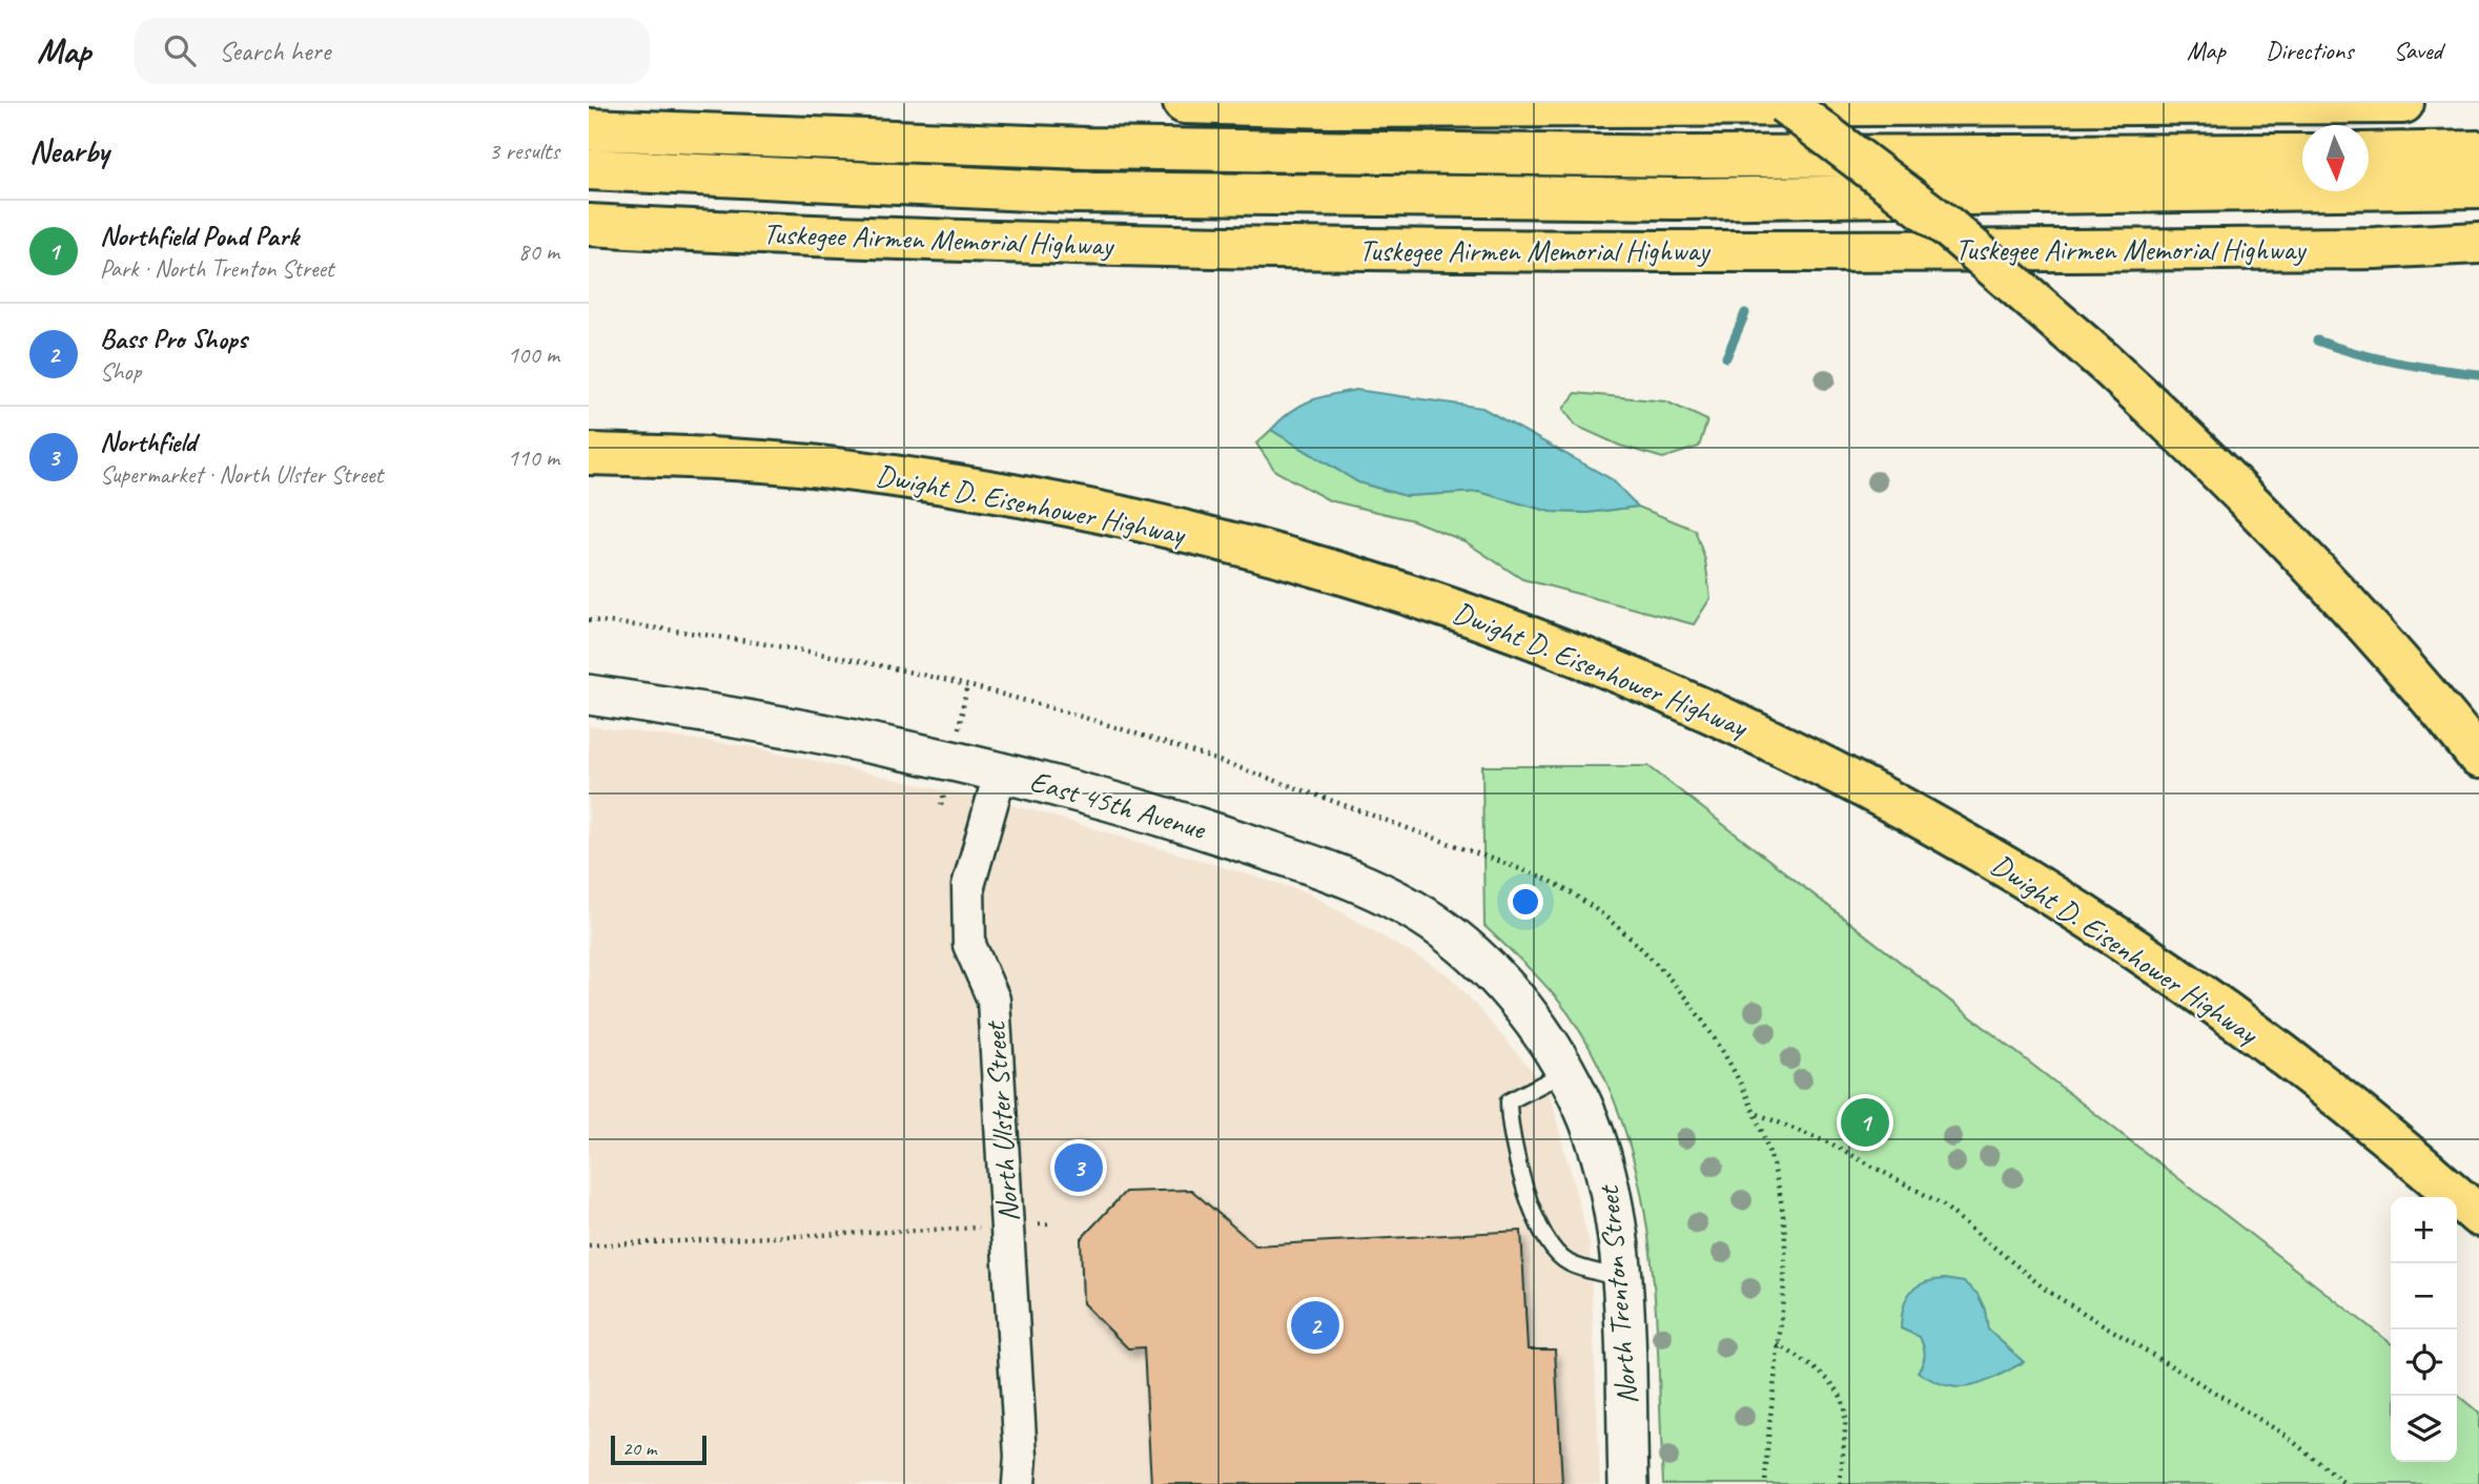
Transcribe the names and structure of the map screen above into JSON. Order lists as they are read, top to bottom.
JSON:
{
  "streets": {
    "highway": ["Tuskegee Airmen Memorial Highway", "Dwight D. Eisenhower Highway"],
    "street": ["East 45th Avenue", "North Ulster Street", "North Trenton Street"]
  },
  "crossings": [
    ["East 45th Avenue", "North Ulster Street"],
    ["East 45th Avenue", "North Trenton Street"]
  ],
  "scale_bar": "20 m",
  "north": "bottom",
  "page": {
    "header": "Map",
    "search": "Search here",
    "nav": ["Map", "Directions", "Saved"],
    "heading": ["Nearby", "3 results"],
    "list": [
      {
        "mark": "1",
        "name": "Northfield Pond Park",
        "note": "Park · North Trenton Street",
        "value": "80 m"
      },
      {
        "mark": "2",
        "name": "Bass Pro Shops",
        "note": "Shop",
        "value": "100 m"
      },
      {
        "mark": "3",
        "name": "Northfield",
        "note": "Supermarket · North Ulster Street",
        "value": "110 m"
      }
    ],
    "pins": ["1", "3", "2"],
    "map_buttons": ["+", "−"],
    "scale": "20 m"
  }
}
